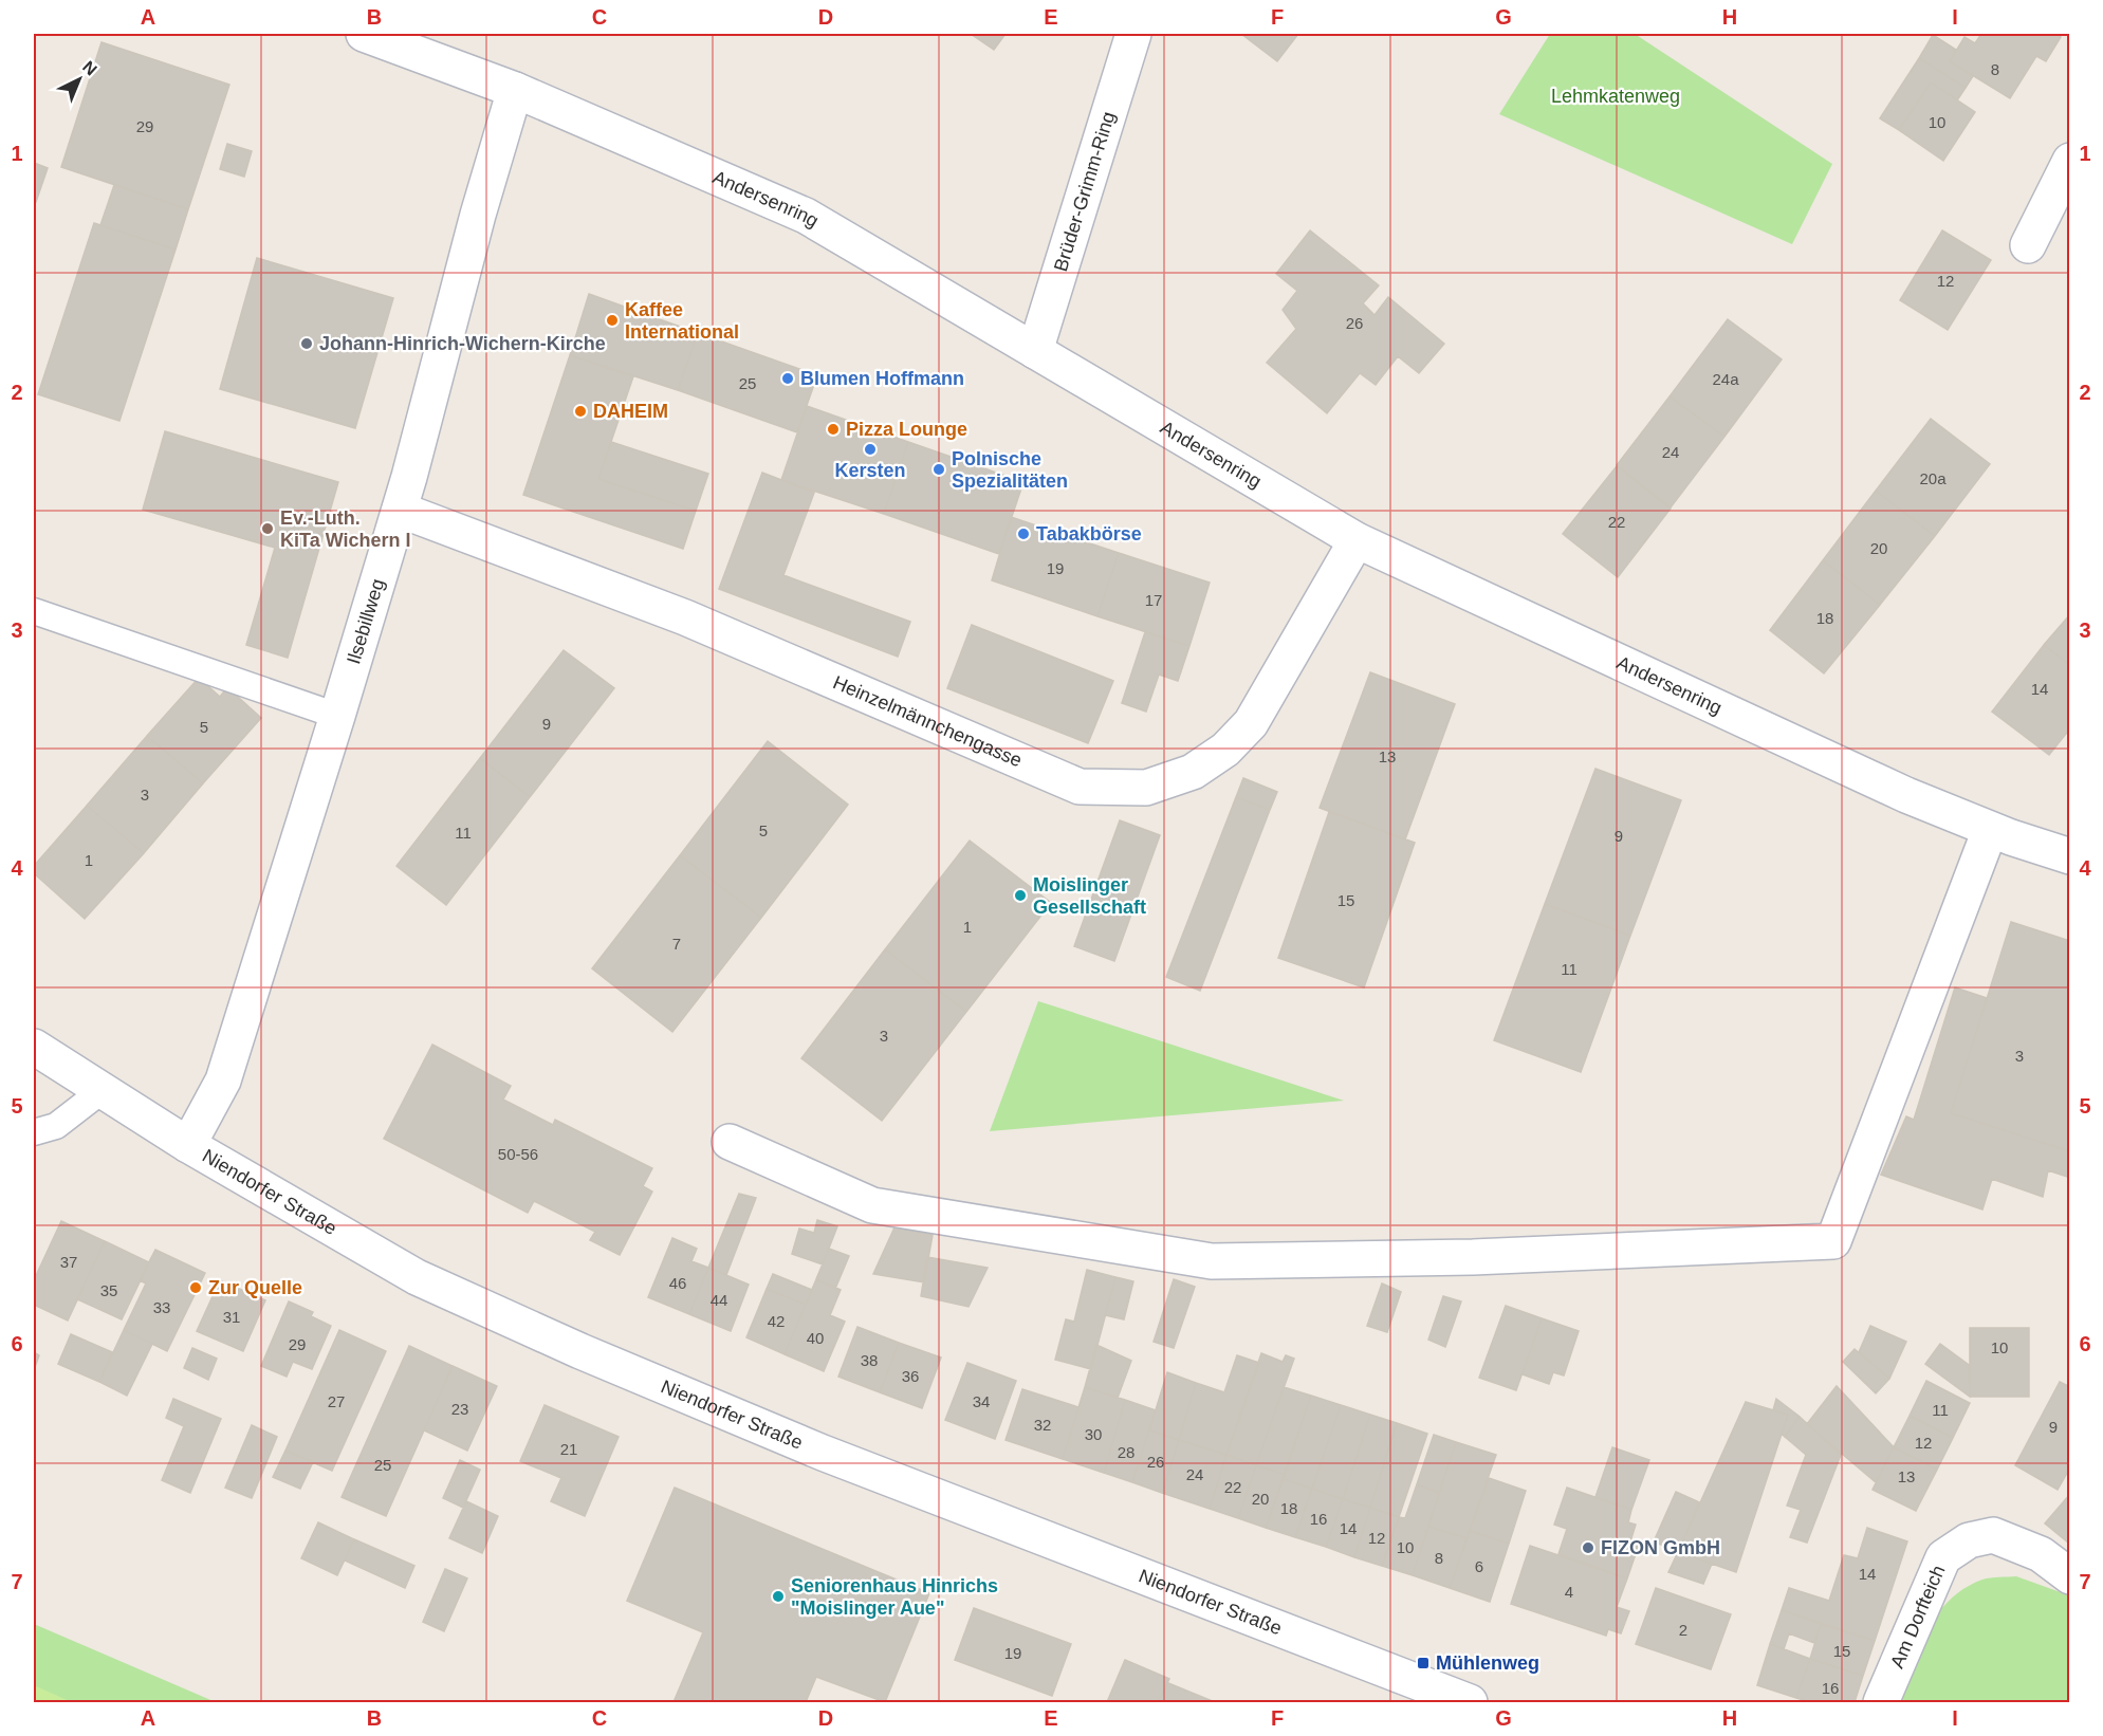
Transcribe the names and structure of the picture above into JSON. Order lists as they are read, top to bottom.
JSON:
{
  "streets": {
    "street": [
      "Brüder-Grimm-Ring",
      "Andersenring",
      "Ilsebillweg",
      "Heinzelmännchengasse",
      "Niendorfer Straße",
      "Am Dorfteich"
    ]
  },
  "crossings": [
    ["Brüder-Grimm-Ring", "Andersenring"],
    ["Andersenring", "Ilsebillweg"],
    ["Andersenring", "Heinzelmännchengasse"],
    ["Ilsebillweg", "Heinzelmännchengasse"],
    ["Ilsebillweg", "Niendorfer Straße"]
  ],
  "parks": ["Lehmkatenweg"],
  "places": {
    "other": [
      "Kaffee International",
      "Johann-Hinrich-Wichern-Kirche",
      "Blumen Hoffmann",
      "DAHEIM",
      "Pizza Lounge",
      "Kersten",
      "Polnische Spezialitäten",
      "Ev.-Luth. KiTa Wichern I",
      "Tabakbörse",
      "Moislinger Gesellschaft",
      "Zur Quelle",
      "FIZON GmbH",
      "Seniorenhaus Hinrichs \"Moislinger Aue\""
    ],
    "transit": ["Mühlenweg"]
  },
  "house_numbers": [
    "8",
    "10",
    "29",
    "12",
    "26",
    "24a",
    "25",
    "24",
    "20a",
    "22",
    "20",
    "19",
    "17",
    "18",
    "14",
    "9",
    "5",
    "13",
    "3",
    "5",
    "11",
    "9",
    "1",
    "15",
    "1",
    "7",
    "11",
    "3",
    "3",
    "50-56",
    "37",
    "46",
    "35",
    "44",
    "33",
    "31",
    "42",
    "40",
    "29",
    "10",
    "38",
    "36",
    "27",
    "34",
    "23",
    "11",
    "32",
    "9",
    "30",
    "12",
    "21",
    "28",
    "26",
    "25",
    "24",
    "13",
    "22",
    "20",
    "18",
    "16",
    "14",
    "12",
    "10",
    "8",
    "6",
    "14",
    "4",
    "2",
    "15",
    "19",
    "16"
  ],
  "north": "top right",
  "grid": {
    "columns": [
      "A",
      "B",
      "C",
      "D",
      "E",
      "F",
      "G",
      "H",
      "I"
    ],
    "rows": [
      "1",
      "2",
      "3",
      "4",
      "5",
      "6",
      "7"
    ]
  }
}
